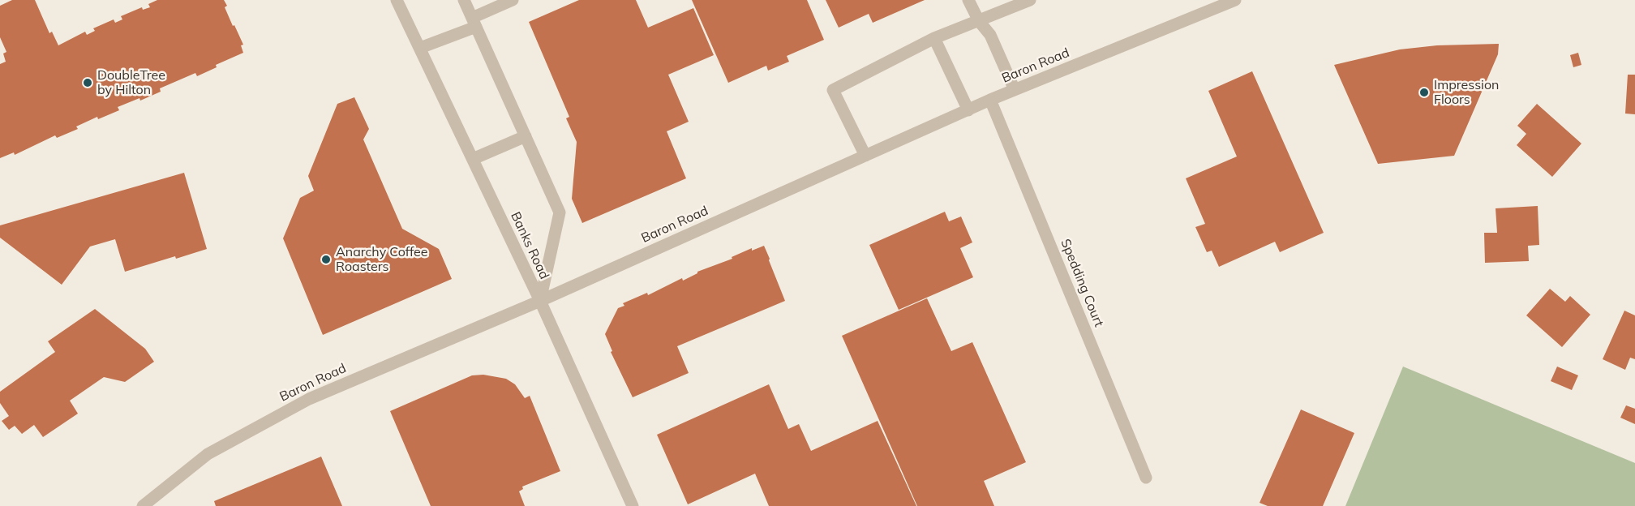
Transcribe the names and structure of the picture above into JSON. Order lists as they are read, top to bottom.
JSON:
{
  "streets": {
    "street": ["Baron Road", "Banks Road", "Spedding Court"]
  },
  "crossings": [
    ["Baron Road", "Banks Road"],
    ["Baron Road", "Spedding Court"]
  ],
  "places": ["DoubleTree by Hilton", "Impression Floors", "Anarchy Coffee Roasters"]
}
